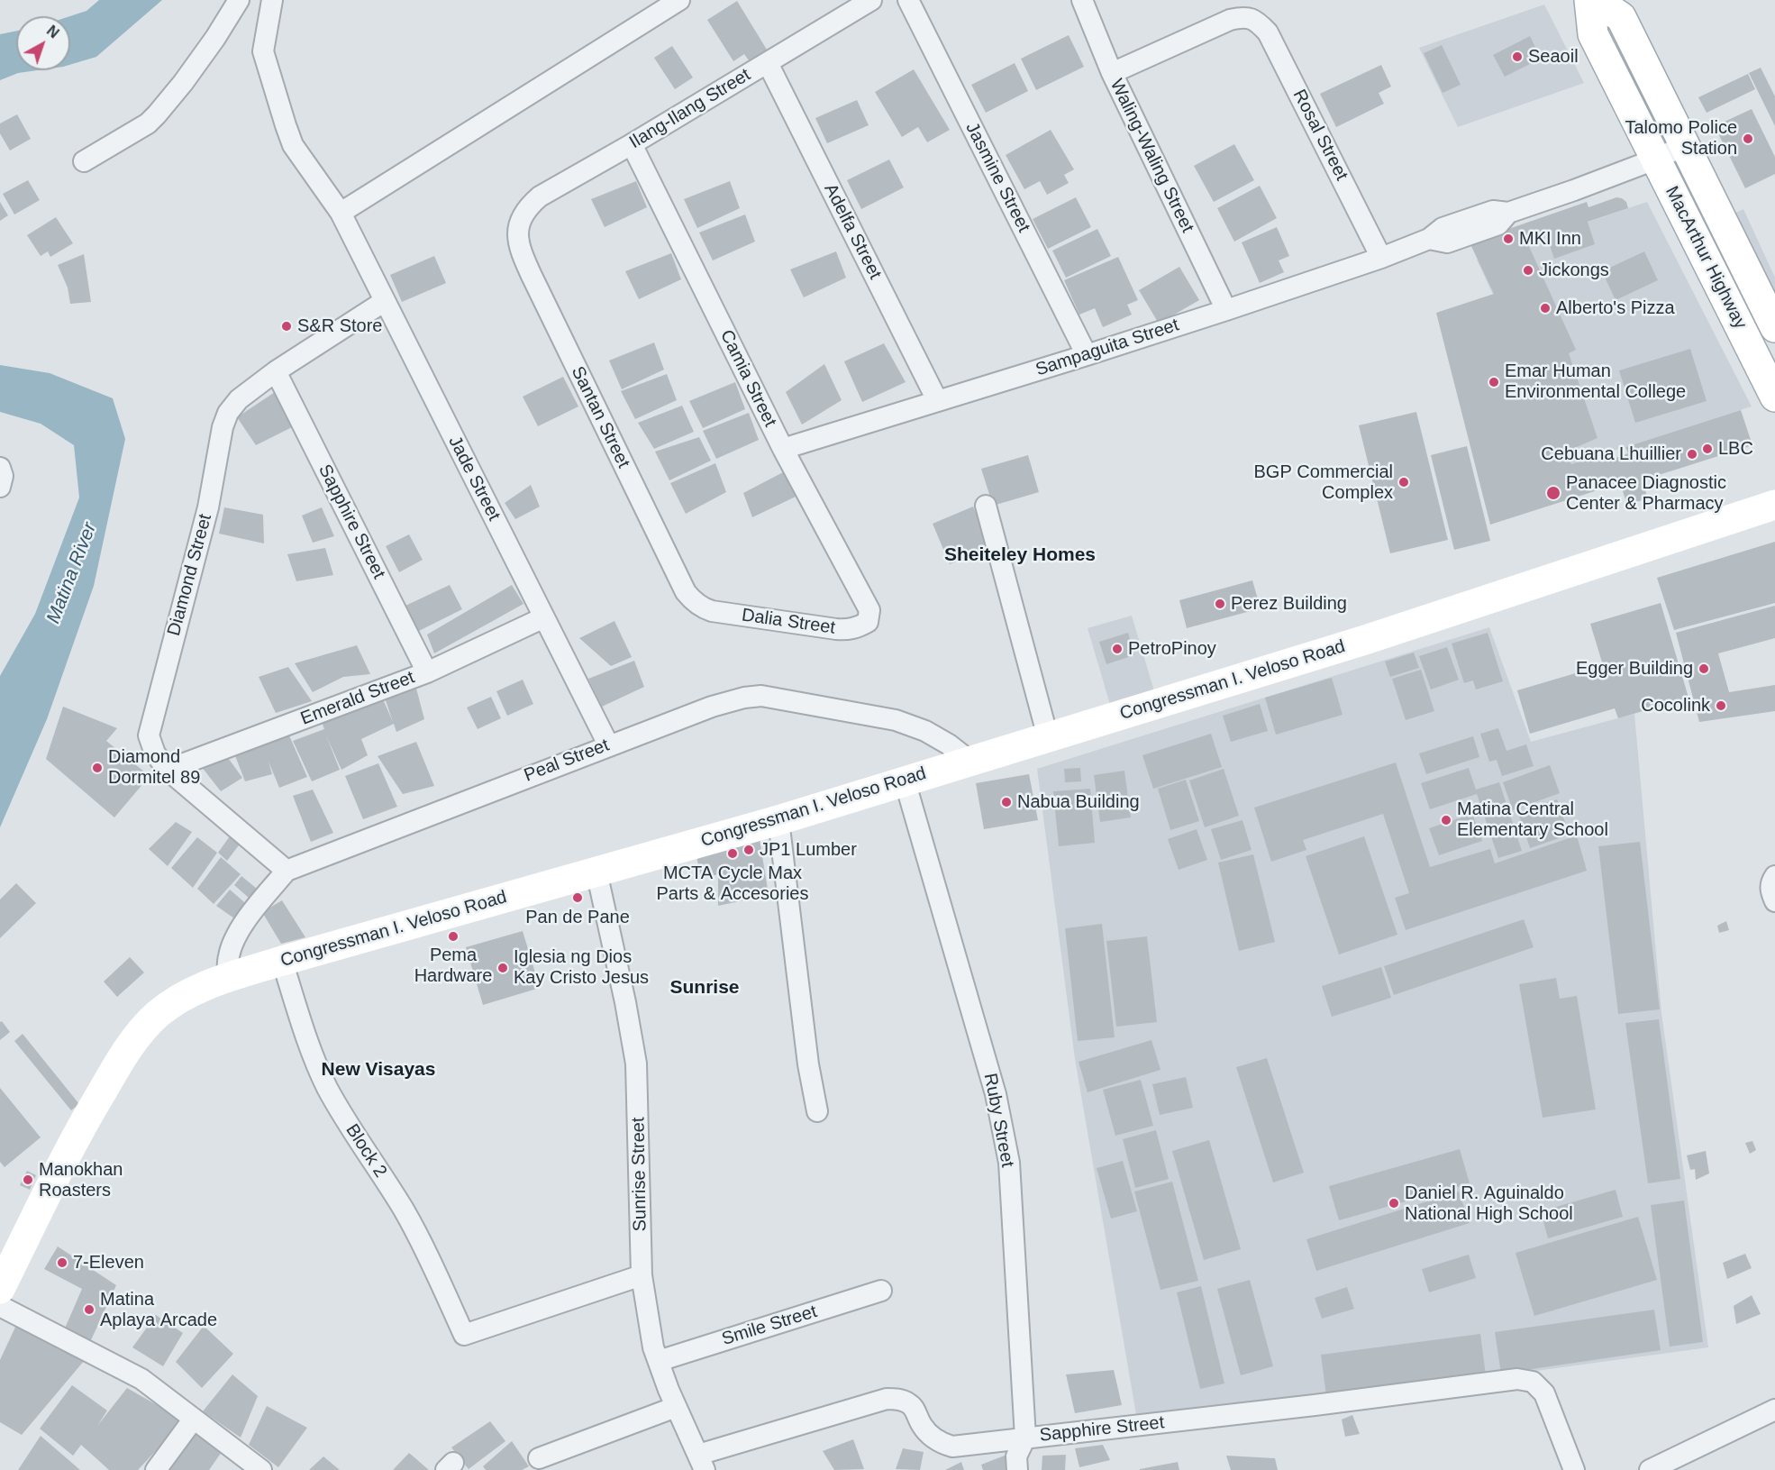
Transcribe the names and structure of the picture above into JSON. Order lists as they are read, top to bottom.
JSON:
{
  "streets": {
    "main road": ["MacArthur Highway", "Congressman I. Veloso Road"],
    "street": [
      "Ilang-Ilang Street",
      "Rosal Street",
      "Waling-Waling Street",
      "Jasmine Street",
      "Adelfa Street",
      "Sampaguita Street",
      "Camia Street",
      "Santan Street",
      "Jade Street",
      "Sapphire Street",
      "Diamond Street",
      "Dalia Street",
      "Emerald Street",
      "Peal Street",
      "Ruby Street",
      "Block 2",
      "Sunrise Street",
      "Smile Street"
    ]
  },
  "crossings": [
    ["Ilang-Ilang Street", "Adelfa Street"],
    ["Ilang-Ilang Street", "Camia Street"],
    ["Ilang-Ilang Street", "Santan Street"],
    ["Rosal Street", "Waling-Waling Street"],
    ["Rosal Street", "Sampaguita Street"],
    ["Waling-Waling Street", "Sampaguita Street"],
    ["Jasmine Street", "Sampaguita Street"],
    ["Adelfa Street", "Sampaguita Street"],
    ["MacArthur Highway", "Sampaguita Street"],
    ["Sampaguita Street", "Camia Street"],
    ["Camia Street", "Dalia Street"],
    ["Santan Street", "Dalia Street"],
    ["Jade Street", "Diamond Street"],
    ["Jade Street", "Emerald Street"],
    ["Jade Street", "Peal Street"],
    ["Sapphire Street", "Diamond Street"],
    ["Sapphire Street", "Emerald Street"],
    ["Sapphire Street", "Ruby Street"],
    ["Sapphire Street", "Sunrise Street"],
    ["Diamond Street", "Emerald Street"],
    ["Diamond Street", "Peal Street"],
    ["Congressman I. Veloso Road", "Peal Street"],
    ["Congressman I. Veloso Road", "Ruby Street"],
    ["Congressman I. Veloso Road", "Block 2"],
    ["Congressman I. Veloso Road", "Sunrise Street"],
    ["Block 2", "Sunrise Street"],
    ["Sunrise Street", "Smile Street"]
  ],
  "districts": ["Sheiteley Homes", "Sunrise", "New Visayas"],
  "water": ["Matina River"],
  "places": [
    "Seaoil",
    "Talomo Police Station",
    "MKI Inn",
    "Jickongs",
    "Alberto's Pizza",
    "S&R Store",
    "Emar Human Environmental College",
    "LBC",
    "Cebuana Lhuillier",
    "BGP Commercial Complex",
    "Panacee Diagnostic Center & Pharmacy",
    "Perez Building",
    "PetroPinoy",
    "Egger Building",
    "Cocolink",
    "Diamond Dormitel 89",
    "Nabua Building",
    "Matina Central Elementary School",
    "JP1 Lumber",
    "MCTA Cycle Max Parts & Accesories",
    "Pan de Pane",
    "Pema Hardware",
    "Iglesia ng Dios Kay Cristo Jesus",
    "Manokhan Roasters",
    "Daniel R. Aguinaldo National High School",
    "7-Eleven",
    "Matina Aplaya Arcade"
  ],
  "north": "top right"
}
